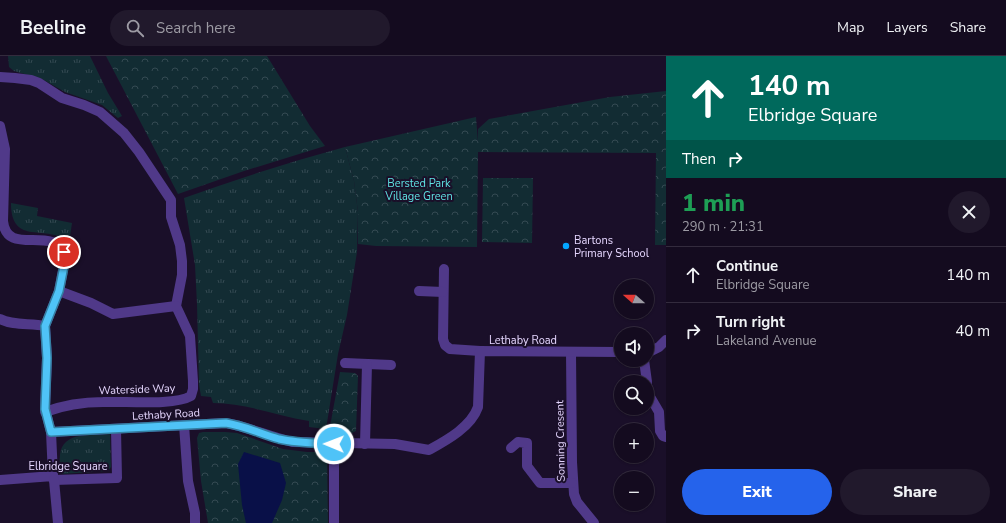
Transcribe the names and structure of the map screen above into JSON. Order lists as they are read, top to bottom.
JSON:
{
  "streets": {
    "street": [
      "Lethaby Road",
      "Waterside Way",
      "Sonning Cresent",
      "Elbridge Square"
    ]
  },
  "crossings": [
    ["Lethaby Road", "Sonning Cresent"],
    ["Lethaby Road", "Elbridge Square"]
  ],
  "parks": ["Bersted Park Village Green"],
  "places": ["Bartons Primary School"],
  "north": "left",
  "page": {
    "header": "Beeline",
    "search": "Search here",
    "nav": ["Map", "Layers", "Share"],
    "turn": ["140 m", "Elbridge Square"],
    "then": "Then",
    "heading": ["1 min", "290 m · 21:31"],
    "list": [
      {
        "name": "Continue",
        "note": "Elbridge Square",
        "value": "140 m"
      },
      {
        "name": "Turn right",
        "note": "Lakeland Avenue",
        "value": "40 m"
      }
    ],
    "map_buttons": ["+", "−"],
    "buttons": ["Exit", "Share"]
  }
}
